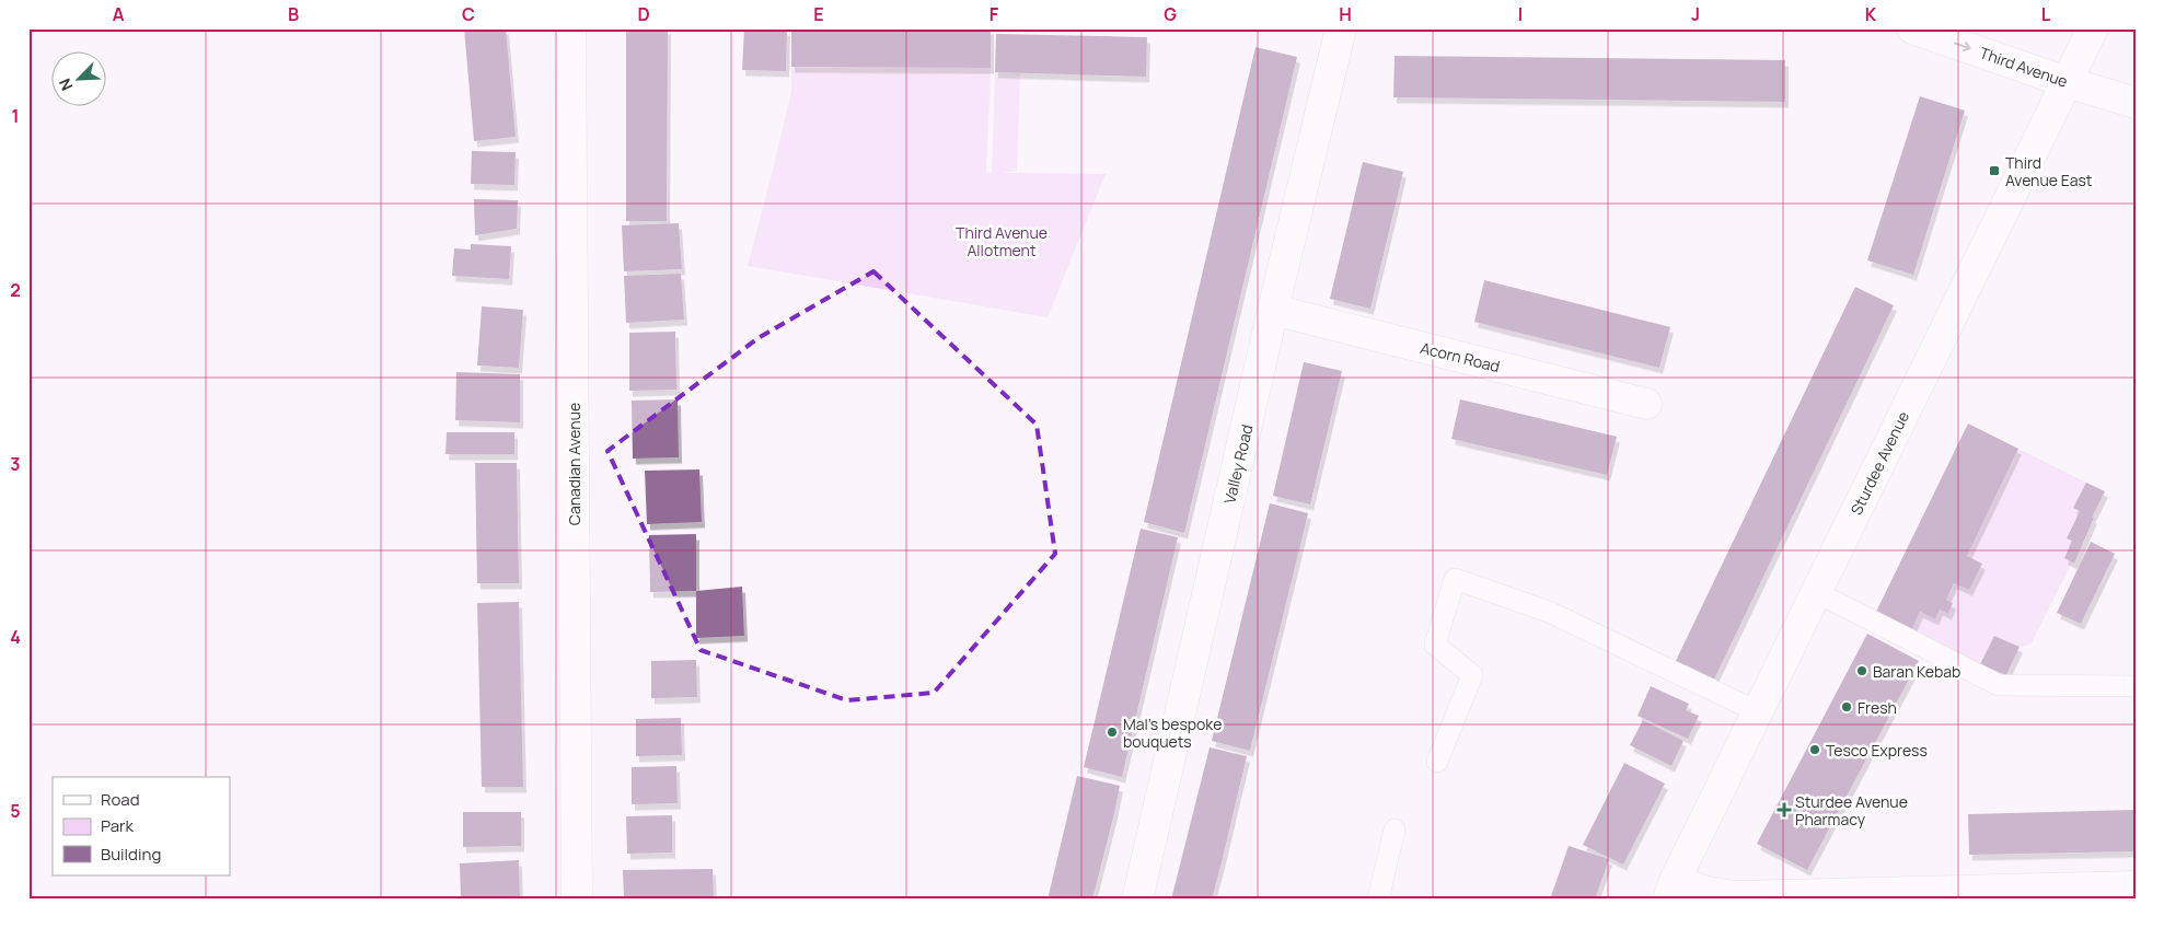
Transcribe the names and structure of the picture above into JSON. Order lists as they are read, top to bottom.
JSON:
{
  "streets": {
    "street": [
      "Third Avenue",
      "Acorn Road",
      "Sturdee Avenue",
      "Canadian Avenue",
      "Valley Road"
    ]
  },
  "crossings": [
    ["Third Avenue", "Sturdee Avenue"],
    ["Acorn Road", "Valley Road"]
  ],
  "one_way": ["Third Avenue"],
  "parks": ["Third Avenue Allotment"],
  "places": {
    "transit": ["Third Avenue East"],
    "other": [
      "Baran Kebab",
      "Fresh",
      "MaI's bespoke bouquets",
      "Tesco Express"
    ],
    "health": ["Sturdee Avenue Pharmacy"]
  },
  "legend": ["Road", "Park", "Building"],
  "north": "bottom left",
  "grid": {
    "columns": [
      "A",
      "B",
      "C",
      "D",
      "E",
      "F",
      "G",
      "H",
      "I",
      "J",
      "K",
      "L"
    ],
    "rows": [
      "1",
      "2",
      "3",
      "4",
      "5"
    ]
  }
}
